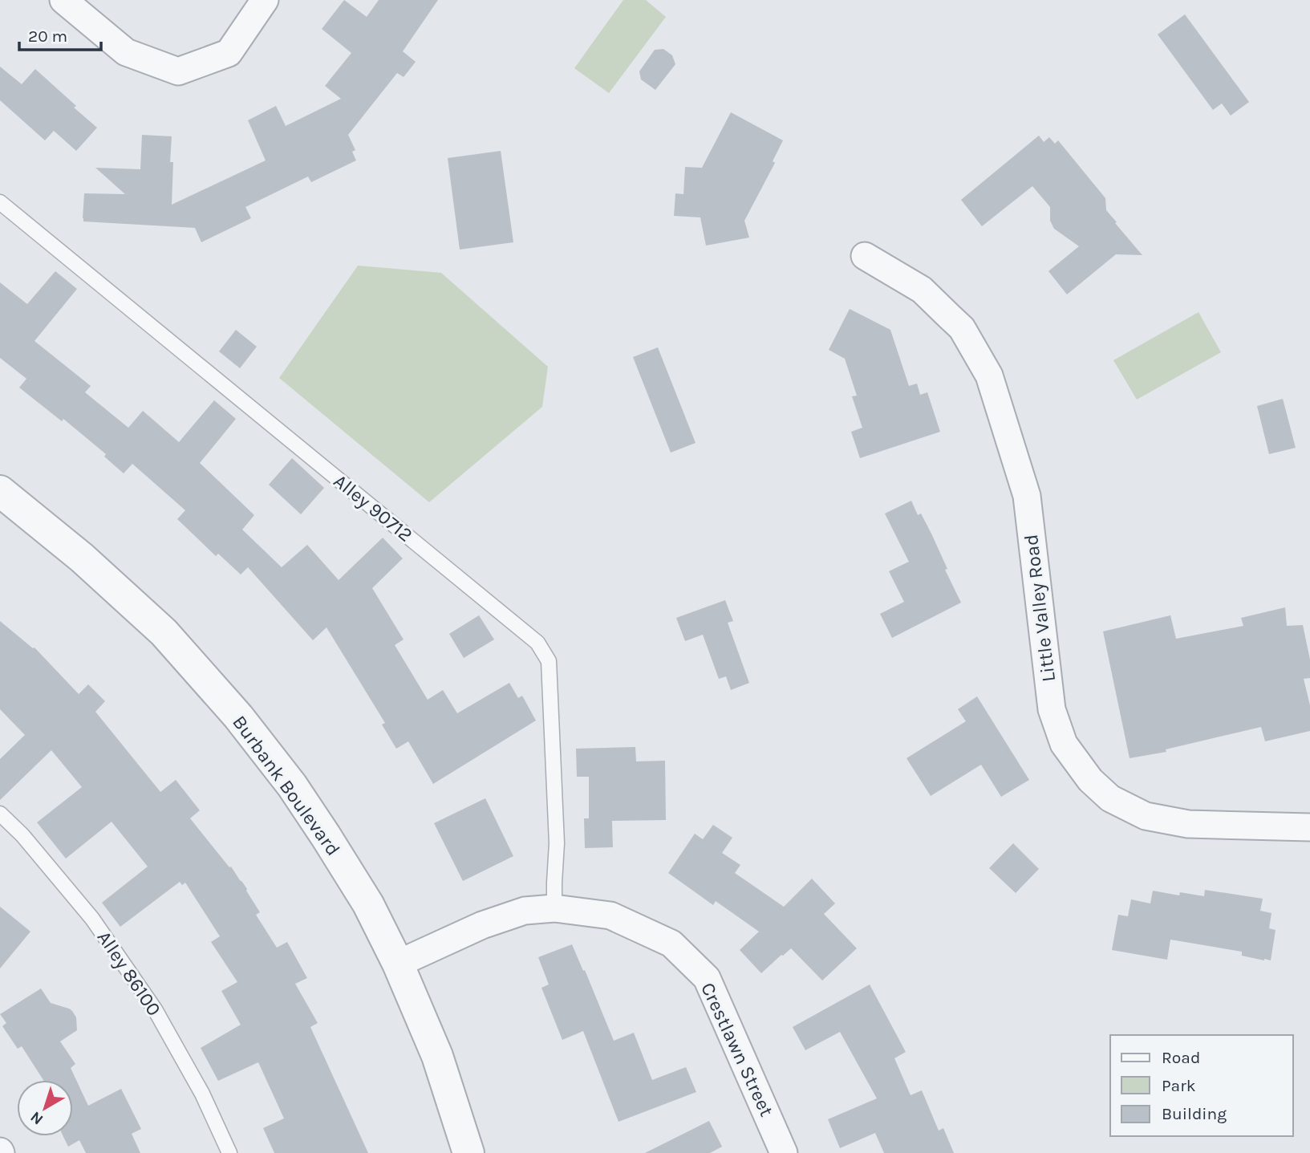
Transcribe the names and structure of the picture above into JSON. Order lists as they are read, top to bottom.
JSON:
{
  "streets": {
    "street": ["Little Valley Road", "Burbank Boulevard", "Crestlawn Street"],
    "lane": ["Alley 90712", "Alley 86100"]
  },
  "crossings": [
    ["Alley 90712", "Crestlawn Street"],
    ["Burbank Boulevard", "Crestlawn Street"]
  ],
  "legend": ["Road", "Park", "Building"],
  "scale_bar": "20 m",
  "north": "bottom left"
}
